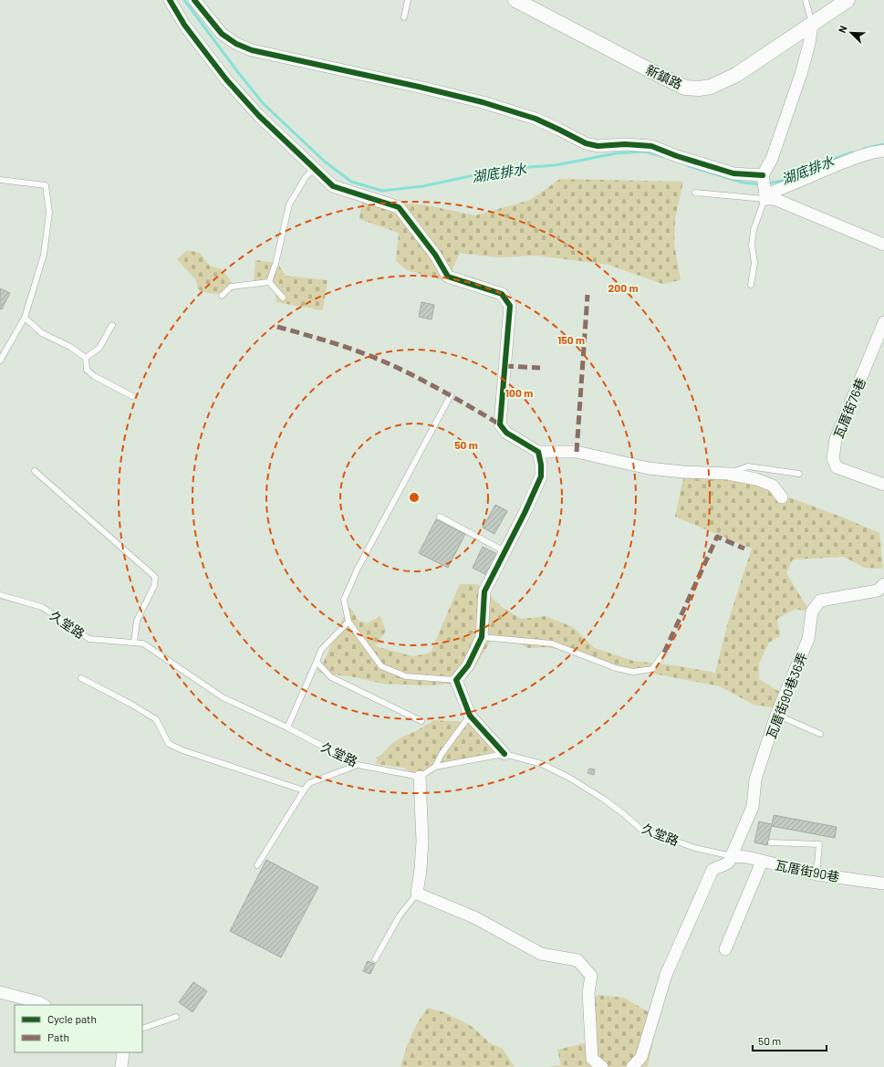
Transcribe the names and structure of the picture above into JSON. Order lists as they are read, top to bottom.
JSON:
{
  "streets": {
    "street": [
      "新鎮路",
      "瓦厝街76巷",
      "瓦厝街90巷36弄",
      "瓦厝街90巷"
    ],
    "lane": ["久堂路"]
  },
  "crossings": [
    ["久堂路", "瓦厝街90巷36弄"],
    ["久堂路", "瓦厝街90巷"],
    ["瓦厝街90巷36弄", "瓦厝街90巷"]
  ],
  "water": ["湖底排水"],
  "legend": ["Cycle path", "Path"],
  "scale_bar": "50 m",
  "north": "top left",
  "rings": [
    "200 m",
    "150 m",
    "100 m",
    "50 m"
  ]
}
